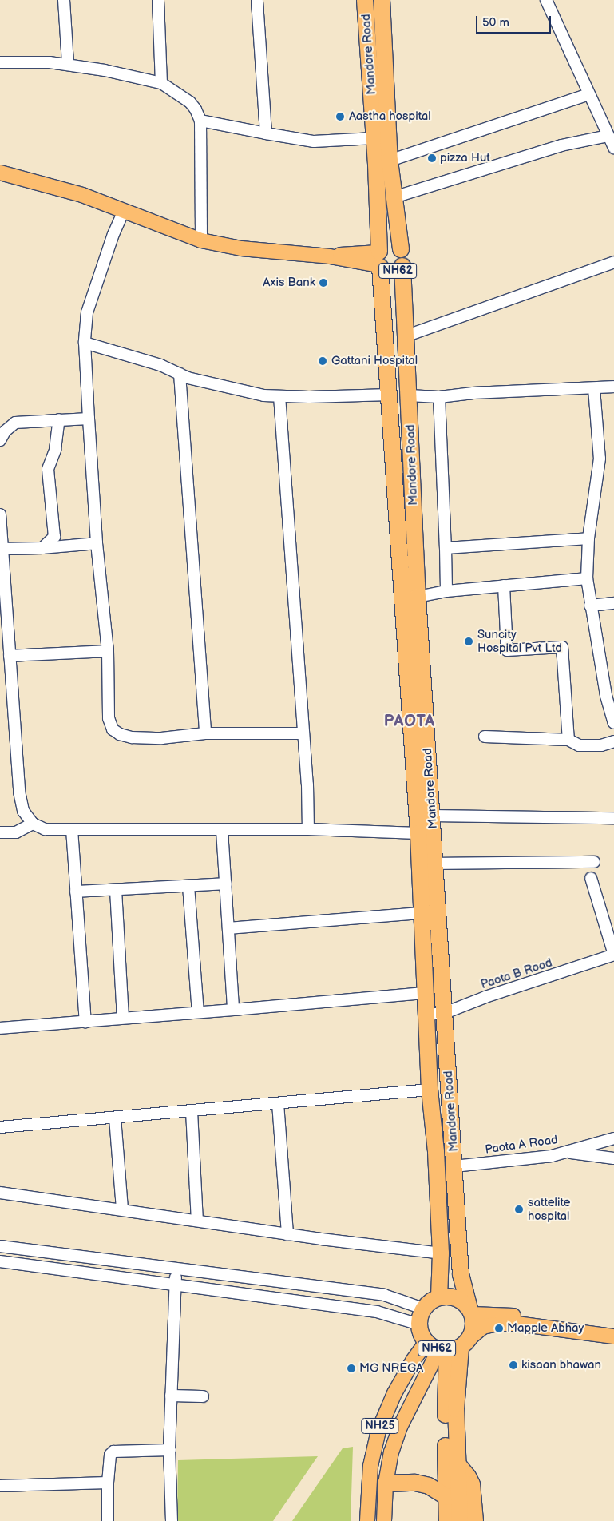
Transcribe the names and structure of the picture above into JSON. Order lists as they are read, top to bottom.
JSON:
{
  "streets": {
    "highway": ["Mandore Road", "NH62"],
    "main road": ["NH25"],
    "street": ["Paota B Road", "Paota A Road"]
  },
  "crossings": [
    ["Mandore Road", "NH62"],
    ["Mandore Road", "Paota B Road"],
    ["Mandore Road", "Paota A Road"],
    ["Mandore Road", "NH25"],
    ["NH62", "NH25"]
  ],
  "districts": ["PAOTA"],
  "places": [
    "Aastha hospital",
    "pizza Hut",
    "Axis Bank",
    "Gattani Hospital",
    "Suncity Hospital Pvt Ltd",
    "sattelite hospital",
    "Mapple Abhay",
    "kisaan bhawan",
    "MG NREGA"
  ],
  "scale_bar": "50 m"
}
